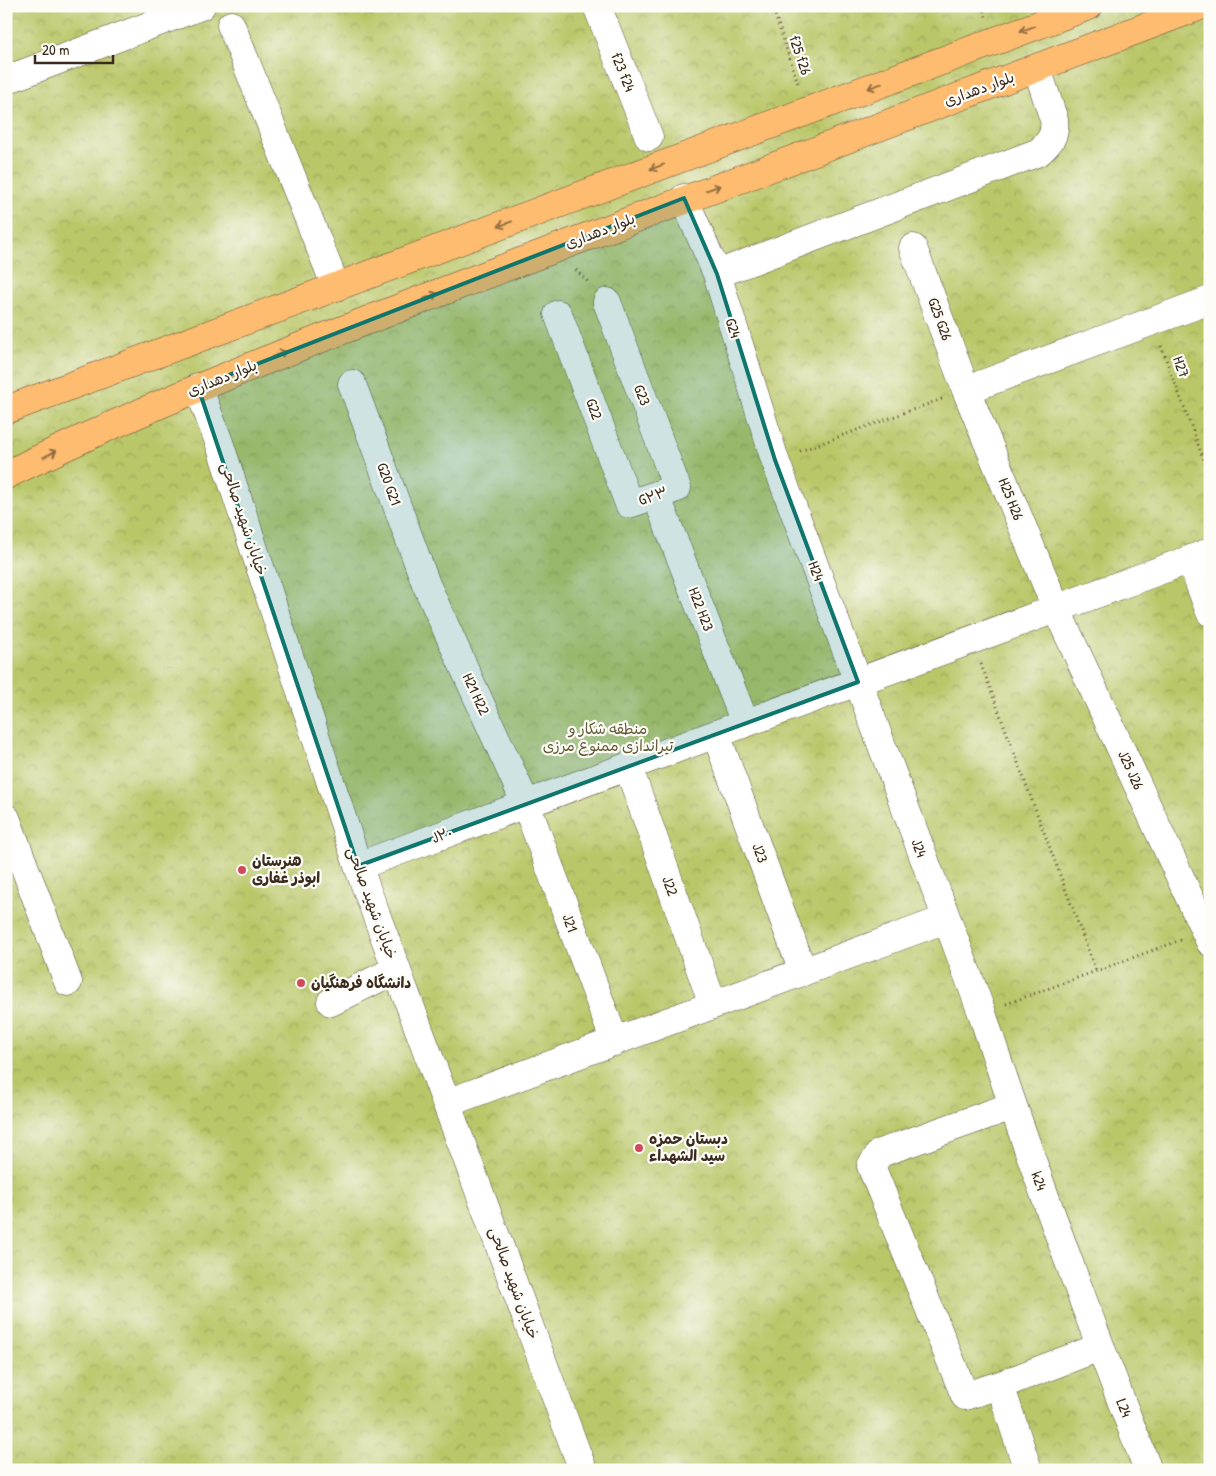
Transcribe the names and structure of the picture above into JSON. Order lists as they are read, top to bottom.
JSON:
{
  "streets": {
    "main road": ["بلوار دهداری"],
    "street": [
      "f23 f24",
      "G25 G26",
      "G24",
      "G23",
      "G22",
      "G20 G21",
      "G۲۳",
      "H25 H26",
      "خیابان شهید صالحی",
      "H24",
      "H22 H23",
      "H21 H22",
      "J25 J26",
      "J۲۰",
      "J24",
      "J23",
      "J22",
      "J21",
      "k24",
      "L24"
    ],
    "path": ["f25 f26", "H27"]
  },
  "crossings": [
    ["بلوار دهداری", "G24"],
    ["بلوار دهداری", "خیابان شهید صالحی"],
    ["G25 G26", "H25 H26"],
    ["G24", "H24"],
    ["G23", "G۲۳"],
    ["G23", "H22 H23"],
    ["G22", "G۲۳"],
    ["G20 G21", "H21 H22"],
    ["G۲۳", "H22 H23"],
    ["H25 H26", "J25 J26"],
    ["H25 H26", "J۲۰"],
    ["خیابان شهید صالحی", "J۲۰"],
    ["H24", "J۲۰"],
    ["H24", "J24"],
    ["H22 H23", "J۲۰"],
    ["H21 H22", "J۲۰"],
    ["H21 H22", "J21"],
    ["J25 J26", "J۲۰"],
    ["J۲۰", "J24"],
    ["J۲۰", "J23"],
    ["J۲۰", "J22"],
    ["J۲۰", "J21"],
    ["J24", "k24"],
    ["k24", "L24"]
  ],
  "parks": ["منطقه شکار و تیراندازی ممنوع مرزی"],
  "places": ["هنرستان ابوذر غفاری", "دانشگاه فرهنگیان", "دبستان حمزه سید الشهداء"],
  "scale_bar": "20 m"
}
